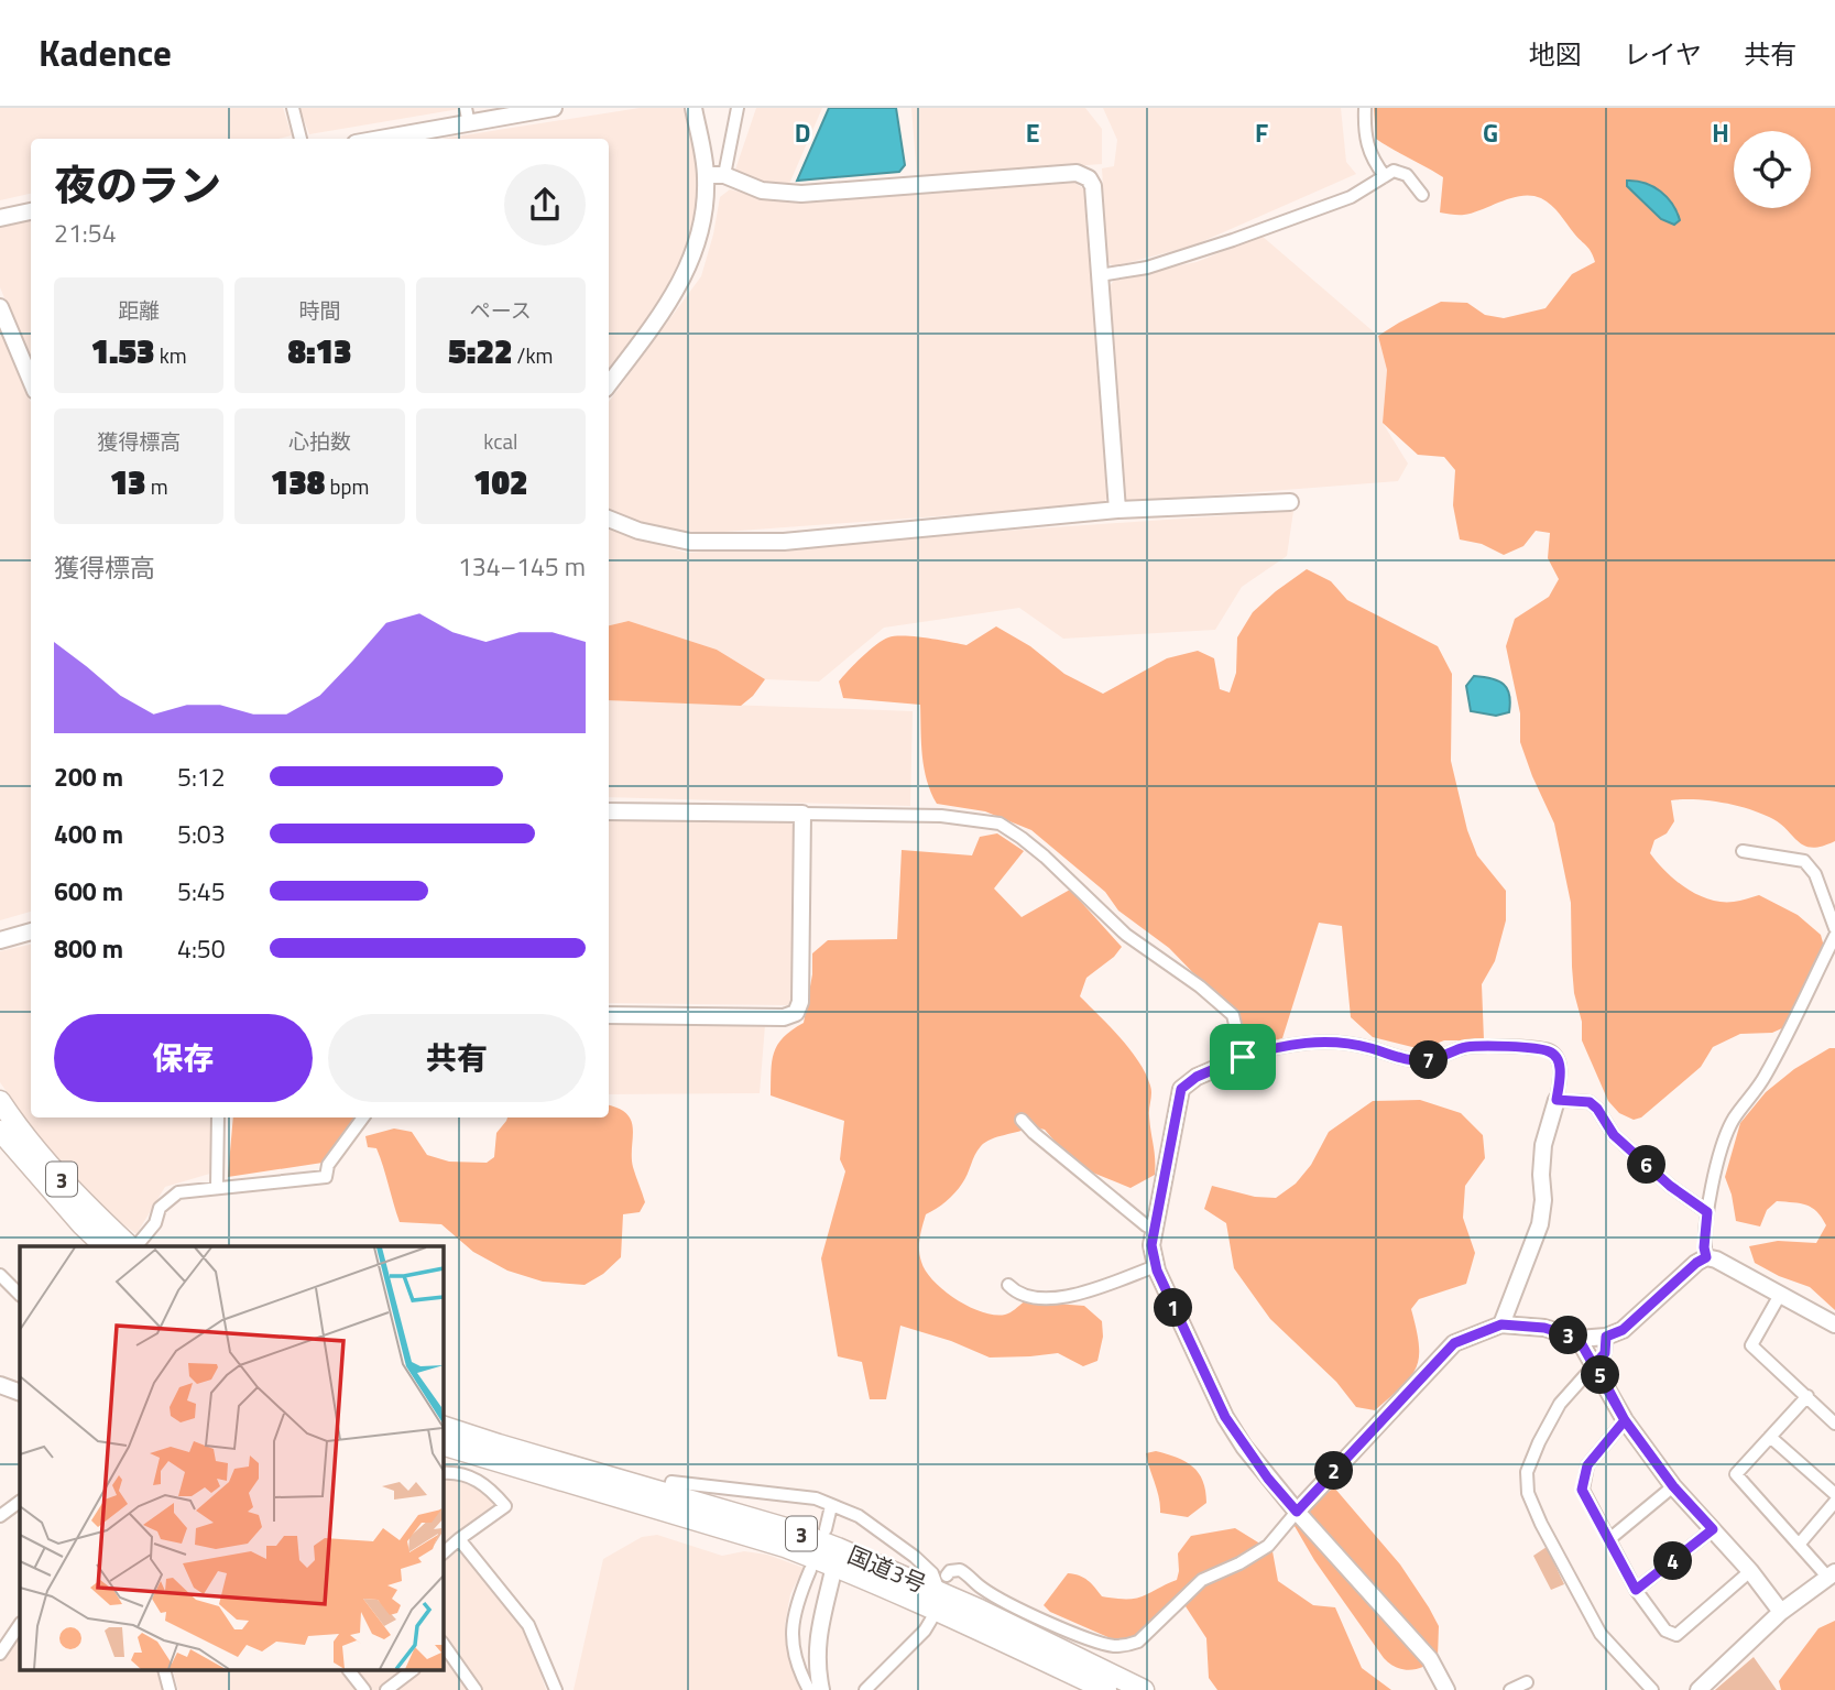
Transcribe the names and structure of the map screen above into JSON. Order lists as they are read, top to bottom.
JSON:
{
  "streets": {
    "highway": ["3", "国道3号"]
  },
  "page": {
    "header": "Kadence",
    "nav": ["地図", "レイヤ", "共有"],
    "heading": ["夜のラン", "21:54"],
    "stats": [
      ["距離", "1.53 km"],
      ["時間", "8:13"],
      ["ペース", "5:22 /km"],
      ["獲得標高", "13 m"],
      ["心拍数", "138 bpm"],
      ["kcal", "102"]
    ],
    "chart": ["獲得標高", "134–145 m"],
    "list": [
      {
        "name": "200 m",
        "note": "5:12"
      },
      {
        "name": "400 m",
        "note": "5:03"
      },
      {
        "name": "600 m",
        "note": "5:45"
      },
      {
        "name": "800 m",
        "note": "4:50"
      }
    ],
    "buttons": ["保存", "共有"],
    "pins": [
      "7",
      "6",
      "1",
      "3",
      "5",
      "2",
      "4"
    ]
  },
  "grid": {
    "columns": [
      "D",
      "E",
      "F",
      "G",
      "H"
    ]
  }
}
